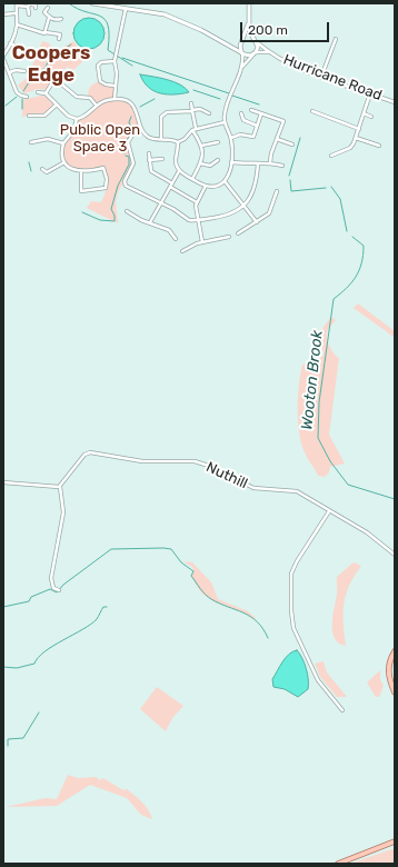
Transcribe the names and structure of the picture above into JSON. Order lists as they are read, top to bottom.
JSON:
{
  "streets": {
    "street": ["Hurricane Road", "Nuthill"]
  },
  "districts": ["Coopers Edge"],
  "water": ["Wooton Brook"],
  "parks": ["Public Open Space 3"],
  "scale_bar": "200 m"
}
